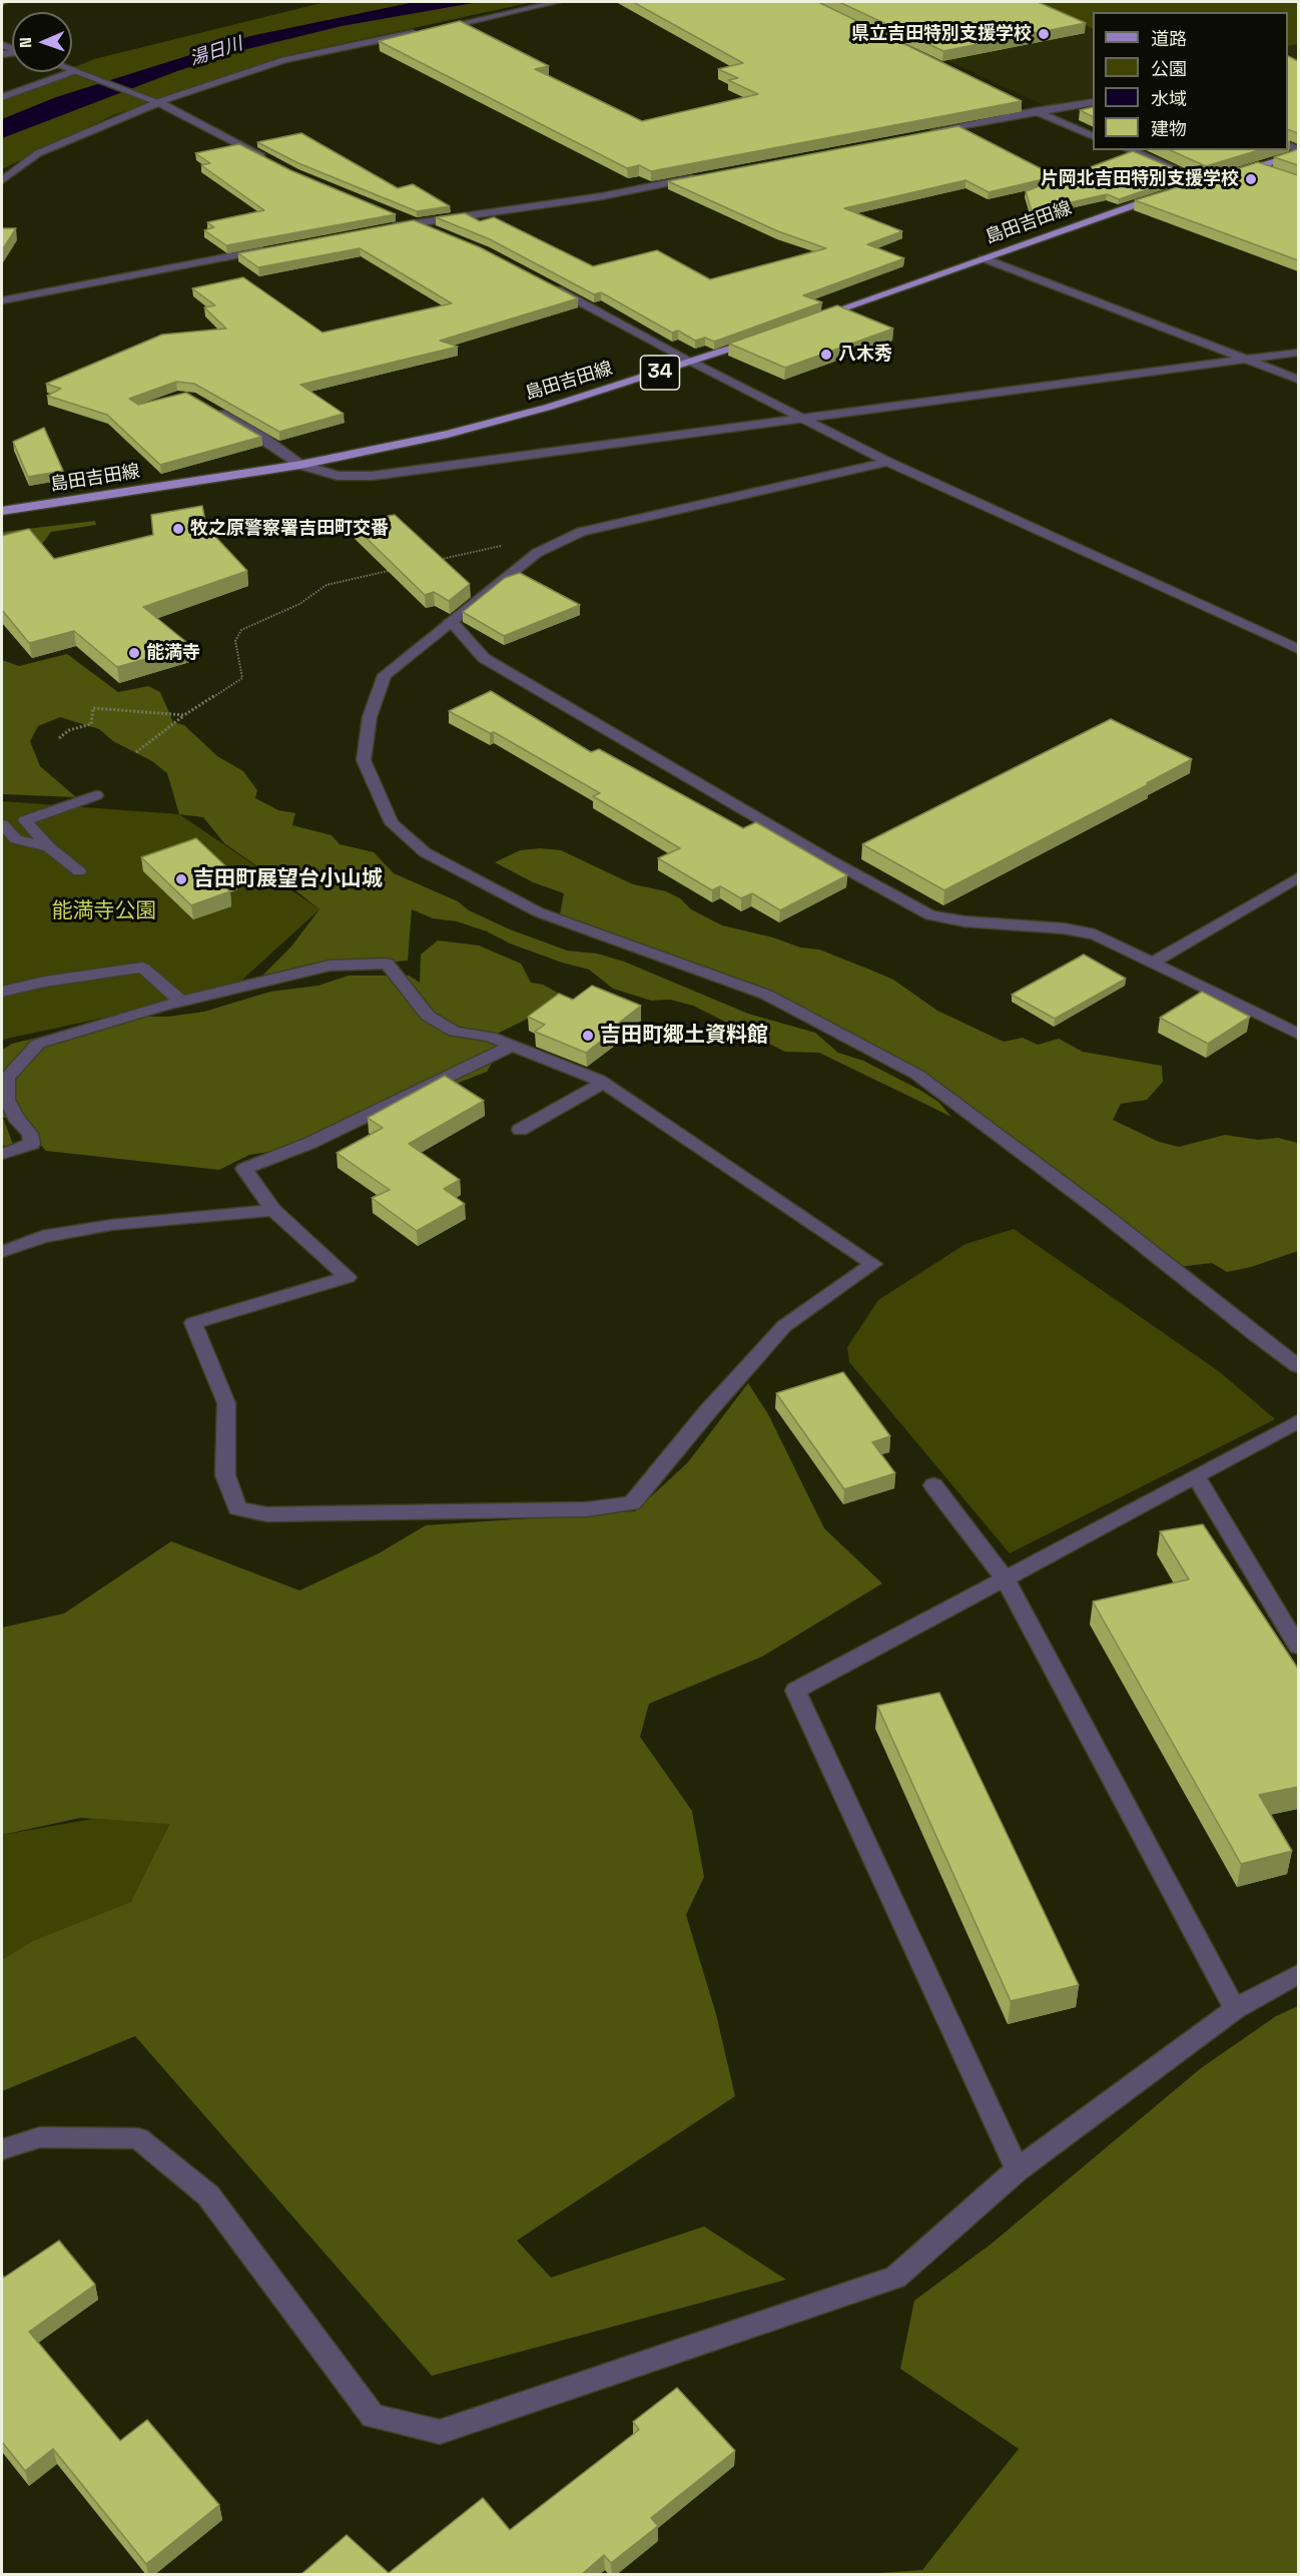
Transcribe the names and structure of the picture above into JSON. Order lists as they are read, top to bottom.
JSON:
{
  "streets": {
    "main road": ["島田吉田線", "34"]
  },
  "water": ["湯日川"],
  "parks": ["能満寺公園"],
  "places": [
    "県立吉田特別支援学校",
    "片岡北吉田特別支援学校",
    "八木秀",
    "牧之原警察署吉田町交番",
    "能満寺",
    "吉田町展望台小山城",
    "吉田町郷土資料館"
  ],
  "legend": [
    "道路",
    "公園",
    "水域",
    "建物"
  ],
  "north": "left"
}
